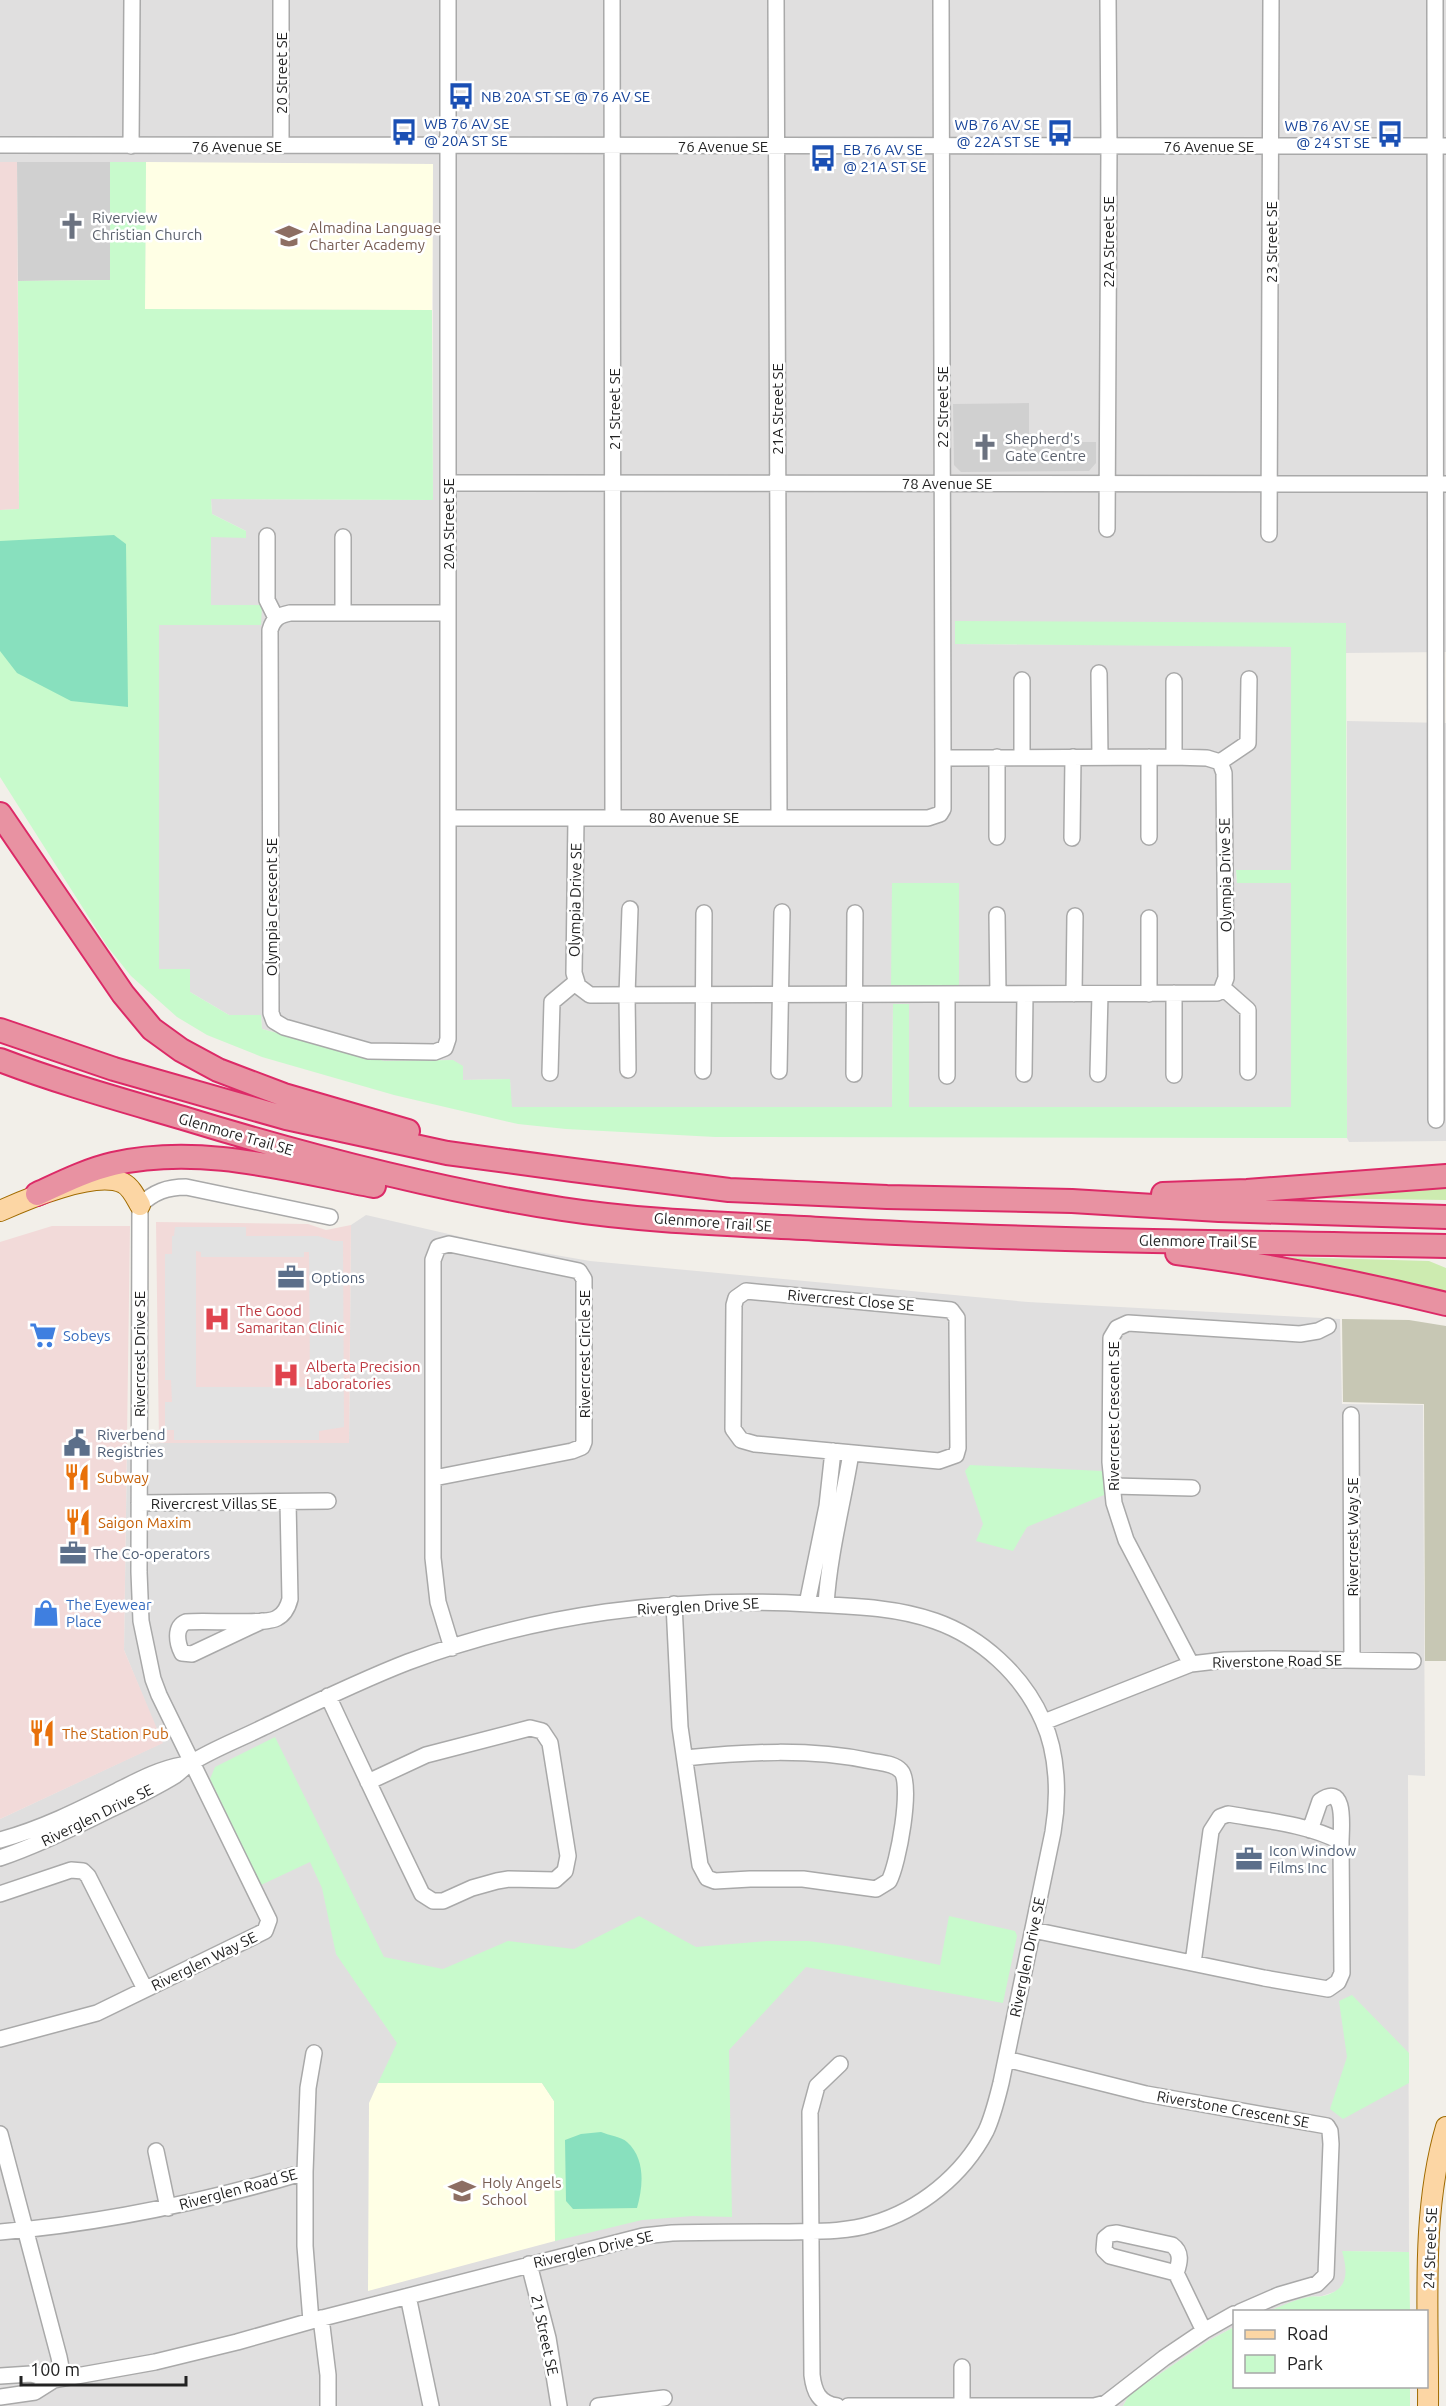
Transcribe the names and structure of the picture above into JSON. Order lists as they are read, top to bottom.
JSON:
{
  "streets": {
    "highway": ["Glenmore Trail SE"],
    "main road": ["24 Street SE"],
    "street": [
      "20 Street SE",
      "76 Avenue SE",
      "22A Street SE",
      "23 Street SE",
      "22 Street SE",
      "21 Street SE",
      "21A Street SE",
      "78 Avenue SE",
      "20A Street SE",
      "80 Avenue SE",
      "Olympia Drive SE",
      "Olympia Crescent SE",
      "Rivercrest Close SE",
      "Rivercrest Drive SE",
      "Rivercrest Circle SE",
      "Rivercrest Crescent SE",
      "Rivercrest Villas SE",
      "Rivercrest Way SE",
      "Riverglen Drive SE",
      "Riverstone Road SE",
      "Riverglen Way SE",
      "Riverstone Crescent SE",
      "Riverglen Road SE"
    ]
  },
  "crossings": [
    ["20 Street SE", "76 Avenue SE"],
    ["76 Avenue SE", "22A Street SE"],
    ["76 Avenue SE", "23 Street SE"],
    ["76 Avenue SE", "22 Street SE"],
    ["76 Avenue SE", "21 Street SE"],
    ["76 Avenue SE", "21A Street SE"],
    ["76 Avenue SE", "20A Street SE"],
    ["22A Street SE", "78 Avenue SE"],
    ["23 Street SE", "78 Avenue SE"],
    ["22 Street SE", "78 Avenue SE"],
    ["22 Street SE", "80 Avenue SE"],
    ["21 Street SE", "78 Avenue SE"],
    ["21 Street SE", "80 Avenue SE"],
    ["21 Street SE", "Riverglen Drive SE"],
    ["21A Street SE", "78 Avenue SE"],
    ["21A Street SE", "80 Avenue SE"],
    ["78 Avenue SE", "20A Street SE"],
    ["20A Street SE", "80 Avenue SE"],
    ["20A Street SE", "Olympia Crescent SE"],
    ["80 Avenue SE", "Olympia Drive SE"],
    ["Rivercrest Drive SE", "Rivercrest Villas SE"],
    ["Rivercrest Drive SE", "Riverglen Drive SE"],
    ["Rivercrest Drive SE", "Riverglen Way SE"],
    ["Rivercrest Circle SE", "Riverglen Drive SE"],
    ["Rivercrest Crescent SE", "Riverstone Road SE"],
    ["Rivercrest Way SE", "Riverstone Road SE"],
    ["Riverglen Drive SE", "Riverstone Road SE"],
    ["Riverglen Drive SE", "Riverglen Way SE"],
    ["Riverglen Drive SE", "Riverstone Crescent SE"],
    ["Riverglen Drive SE", "Riverglen Road SE"]
  ],
  "places": {
    "bus stop": [
      "NB 20A ST SE @ 76 AV SE",
      "WB 76 AV SE @ 20A ST SE",
      "WB 76 AV SE @ 22A ST SE",
      "WB 76 AV SE @ 24 ST SE",
      "EB 76 AV SE @ 21A ST SE"
    ],
    "church": ["Riverview Christian Church", "Shepherd's Gate Centre"],
    "school or university": ["Almadina Language Charter Academy", "Holy Angels School"],
    "office": ["Options", "The Co-operators", "Icon Window Films Inc"],
    "hospital": ["The Good Samaritan Clinic", "Alberta Precision Laboratories"],
    "supermarket": ["Sobeys"],
    "public building": ["Riverbend Registries"],
    "restaurant": ["Subway", "Saigon Maxim", "The Station Pub"],
    "shop": ["The Eyewear Place"]
  },
  "legend": ["Road", "Park"],
  "scale_bar": "100 m"
}
